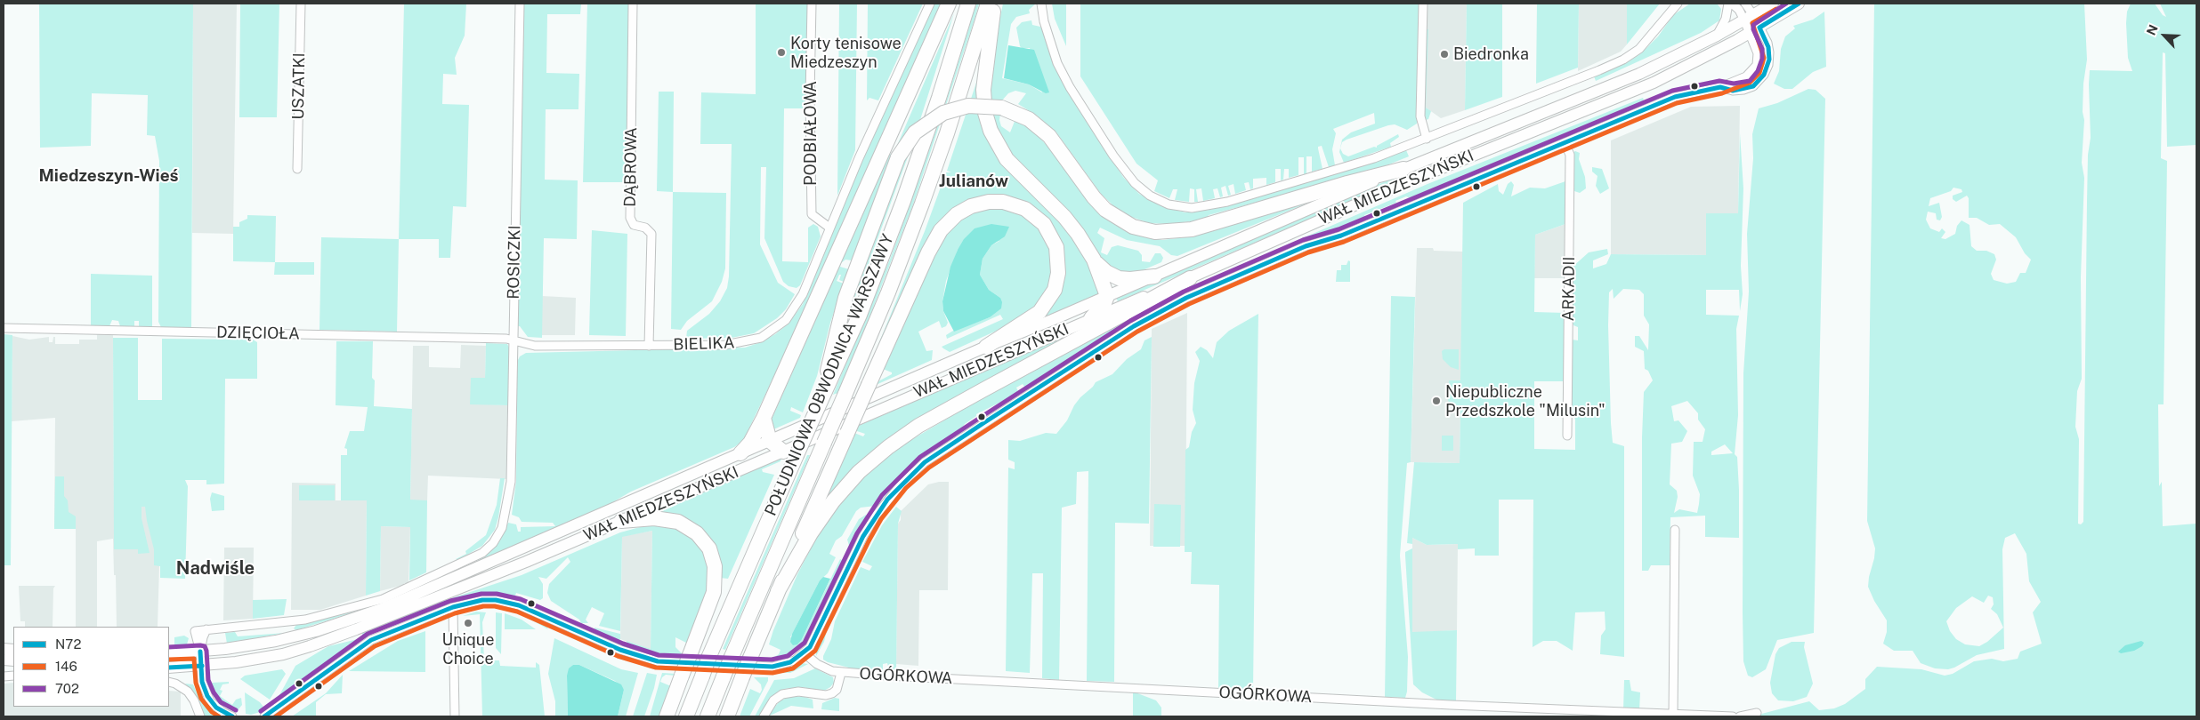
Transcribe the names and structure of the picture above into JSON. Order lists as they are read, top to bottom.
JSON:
{
  "streets": {
    "highway": ["POŁUDNIOWA OBWODNICA WARSZAWY"],
    "main road": ["WAŁ MIEDZESZYŃSKI"],
    "street": [
      "USZATKI",
      "PODBIAŁOWA",
      "DĄBROWA",
      "ROSICZKI",
      "ARKADII",
      "DZIĘCIOŁA",
      "BIELIKA",
      "OGÓRKOWA"
    ]
  },
  "crossings": [
    ["PODBIAŁOWA", "BIELIKA"],
    ["DĄBROWA", "BIELIKA"],
    ["WAŁ MIEDZESZYŃSKI", "ROSICZKI"],
    ["WAŁ MIEDZESZYŃSKI", "ARKADII"],
    ["WAŁ MIEDZESZYŃSKI", "POŁUDNIOWA OBWODNICA WARSZAWY"],
    ["WAŁ MIEDZESZYŃSKI", "OGÓRKOWA"],
    ["ROSICZKI", "DZIĘCIOŁA"],
    ["ROSICZKI", "BIELIKA"],
    ["DZIĘCIOŁA", "BIELIKA"]
  ],
  "districts": ["Miedzeszyn-Wieś", "Julianów", "Nadwiśle"],
  "places": [
    "Korty tenisowe Miedzeszyn",
    "Biedronka",
    "Niepubliczne Przedszkole \"Milusin\"",
    "Unique Choice"
  ],
  "lines": ["transit line N72", "transit line 702", "transit line 146"],
  "legend": ["N72", "146", "702"],
  "north": "top left"
}
